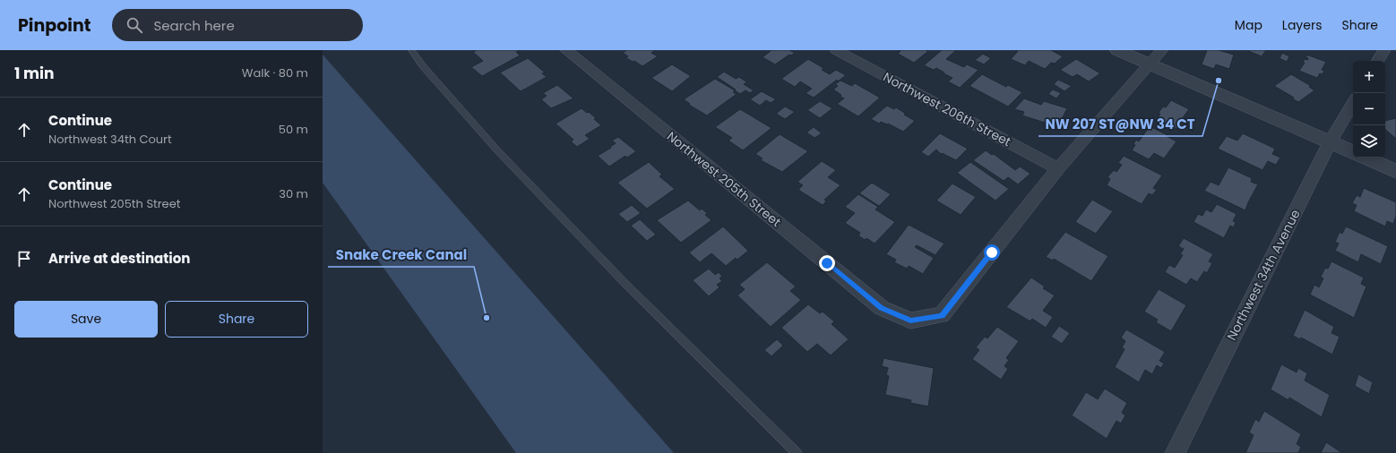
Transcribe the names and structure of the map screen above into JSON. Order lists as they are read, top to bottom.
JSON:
{
  "streets": {
    "street": ["Northwest 206th Street", "Northwest 205th Street", "Northwest 34th Avenue"]
  },
  "crossings": [
    ["Northwest 206th Street", "Northwest 205th Street"]
  ],
  "places": ["NW 207 ST@NW 34 CT", "Snake Creek Canal"],
  "page": {
    "header": "Pinpoint",
    "search": "Search here",
    "nav": ["Map", "Layers", "Share"],
    "heading": ["1 min", "Walk · 80 m"],
    "map_buttons": ["+", "−"],
    "list": [
      ["Continue", "Northwest 34th Court", "50 m"],
      ["Continue", "Northwest 205th Street", "30 m"],
      "Arrive at destination"
    ],
    "buttons": ["Save", "Share"]
  }
}
